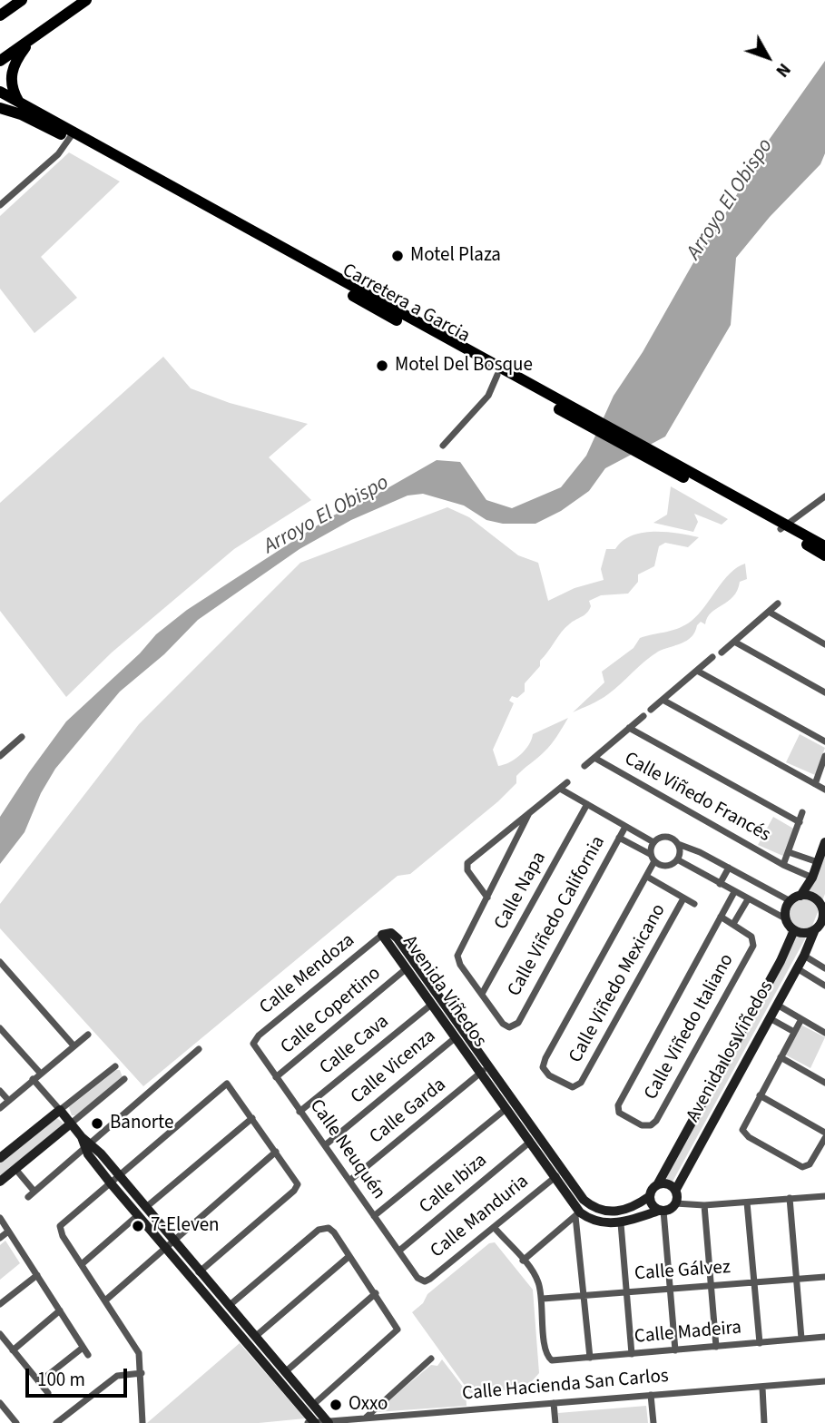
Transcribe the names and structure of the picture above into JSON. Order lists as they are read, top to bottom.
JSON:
{
  "streets": {
    "main road": ["Carretera a Garcia"],
    "street": [
      "Calle Viñedo Francés",
      "Calle Napa",
      "Calle Viñedo California",
      "Calle Mendoza",
      "Calle Viñedo Mexicano",
      "Avenida Viñedos",
      "Calle Copertino",
      "Calle Viñedo Italiano",
      "Calle Cava",
      "Avenida los Viñedos",
      "Calle Vicenza",
      "Calle Garda",
      "Calle Neuquén",
      "Calle Ibiza",
      "Calle Manduria",
      "Calle Gálvez",
      "Calle Madeira",
      "Calle Hacienda San Carlos"
    ]
  },
  "crossings": [
    ["Calle Napa", "Calle Viñedo California"],
    ["Calle Mendoza", "Avenida Viñedos"],
    ["Calle Mendoza", "Calle Neuquén"],
    ["Avenida Viñedos", "Calle Copertino"],
    ["Avenida Viñedos", "Calle Cava"],
    ["Avenida Viñedos", "Avenida los Viñedos"],
    ["Avenida Viñedos", "Calle Vicenza"],
    ["Avenida Viñedos", "Calle Garda"],
    ["Avenida Viñedos", "Calle Ibiza"],
    ["Avenida Viñedos", "Calle Manduria"],
    ["Calle Copertino", "Calle Neuquén"],
    ["Calle Cava", "Calle Neuquén"],
    ["Calle Vicenza", "Calle Neuquén"],
    ["Calle Garda", "Calle Neuquén"],
    ["Calle Neuquén", "Calle Ibiza"],
    ["Calle Neuquén", "Calle Manduria"],
    ["Calle Gálvez", "Calle Madeira"]
  ],
  "water": ["Arroyo El Obispo"],
  "places": [
    "Motel Plaza",
    "Motel Del Bosque",
    "Banorte",
    "7-Eleven",
    "Oxxo"
  ],
  "scale_bar": "100 m",
  "north": "bottom right"
}
